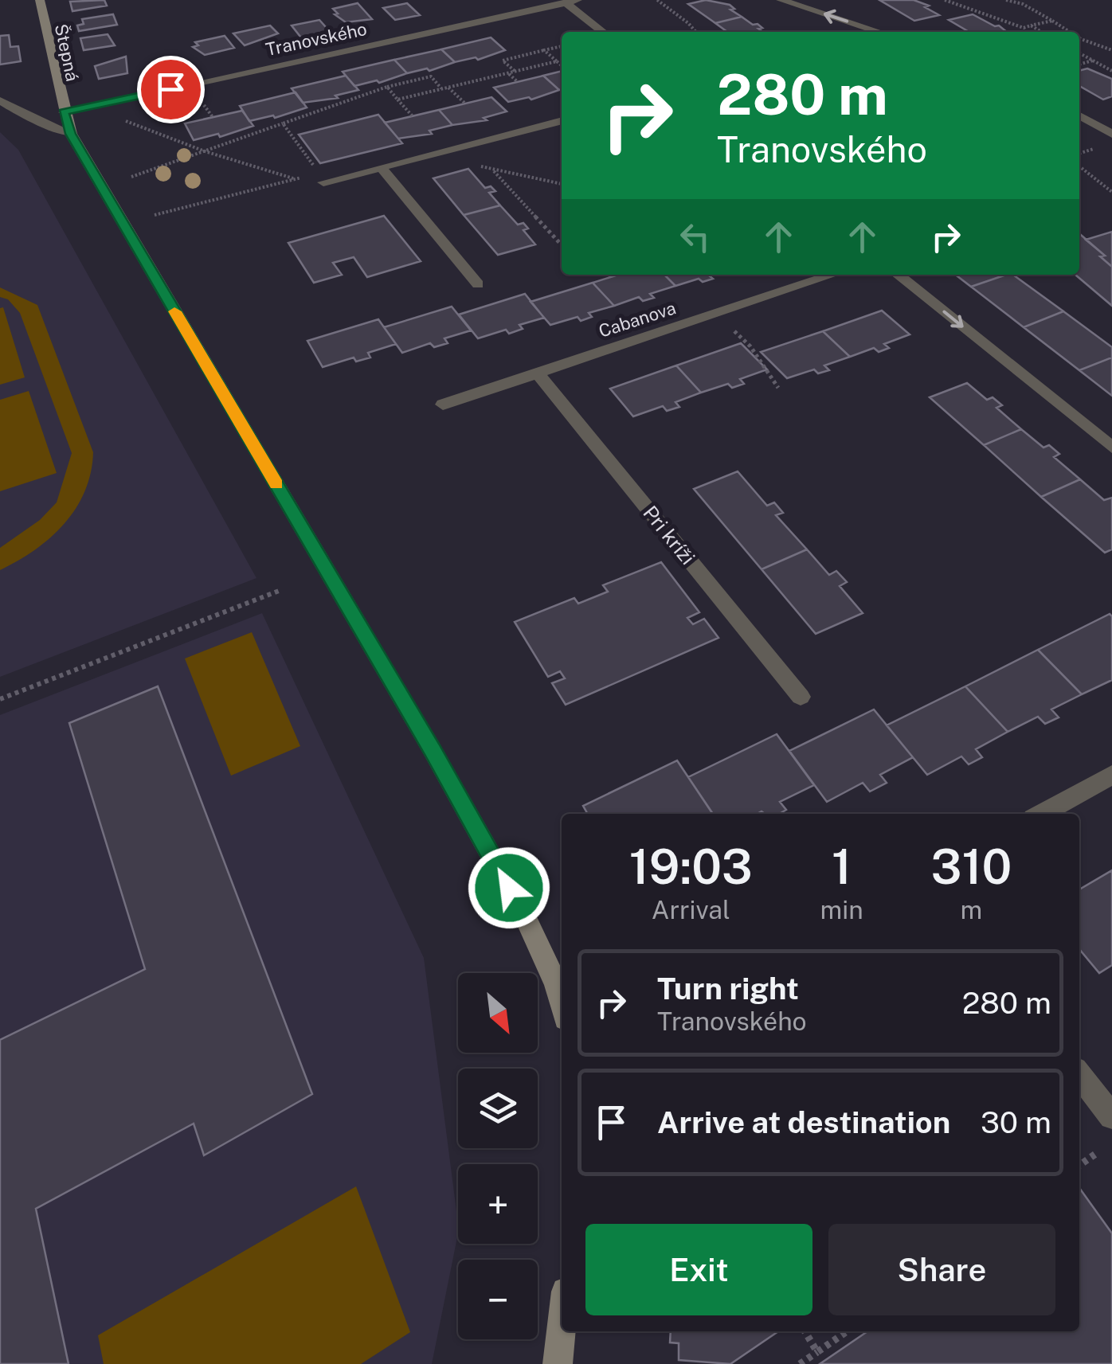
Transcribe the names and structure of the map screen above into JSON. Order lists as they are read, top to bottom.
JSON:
{
  "streets": {
    "street": [
      "Tranovského",
      "Štepná",
      "Cabanova",
      "Pri kríži"
    ]
  },
  "crossings": [
    ["Tranovského", "Štepná"],
    ["Cabanova", "Pri kríži"]
  ],
  "north": "bottom right",
  "page": {
    "turn": ["280 m", "Tranovského"],
    "eta": [
      "19:03",
      "Arrival",
      "1",
      "min",
      "310",
      "m"
    ],
    "list": [
      {
        "name": "Turn right",
        "note": "Tranovského",
        "value": "280 m"
      },
      {
        "name": "Arrive at destination",
        "value": "30 m"
      }
    ],
    "map_buttons": ["+", "−"],
    "buttons": ["Exit", "Share"]
  }
}
